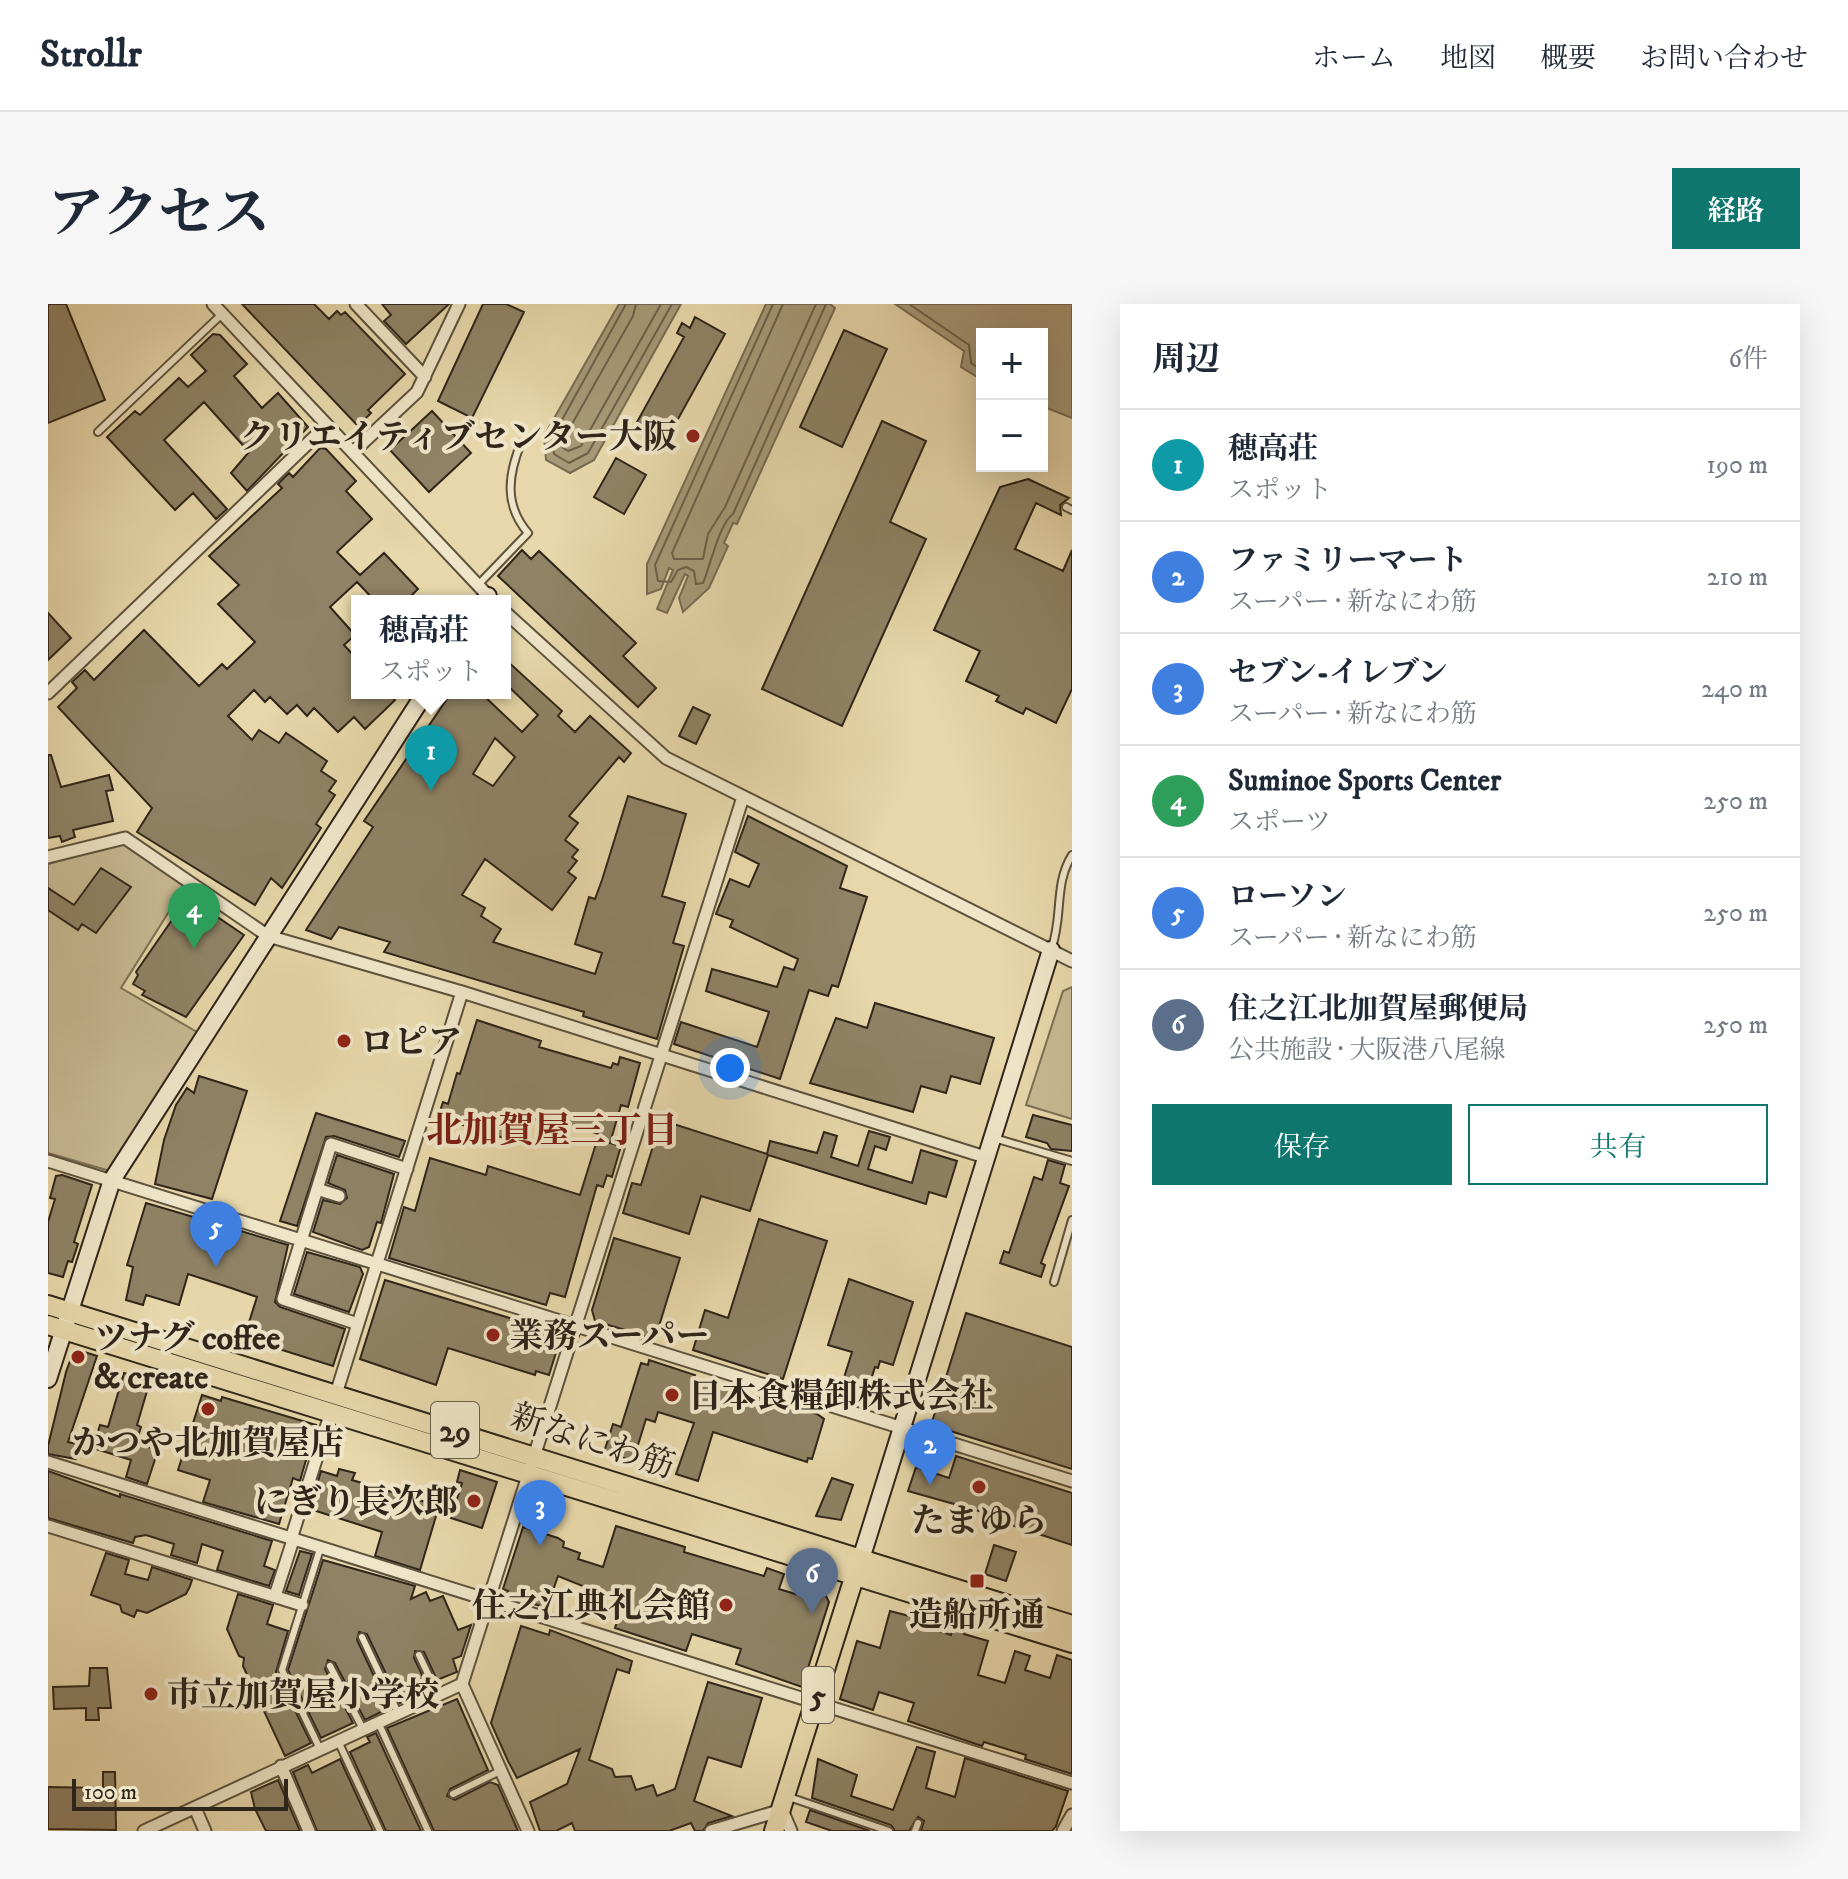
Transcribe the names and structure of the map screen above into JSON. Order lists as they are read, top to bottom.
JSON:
{
  "streets": {
    "main road": ["29", "新なにわ筋", "5"]
  },
  "crossings": [
    ["新なにわ筋", "5"]
  ],
  "districts": ["北加賀屋三丁目"],
  "places": {
    "other": [
      "クリエイティブセンター大阪",
      "ロピア",
      "業務スーパー",
      "ツナグ coffee & create",
      "日本食糧卸株式会社",
      "かつや北加賀屋店",
      "たまゆら",
      "にぎり長次郎",
      "住之江典礼会館",
      "市立加賀屋小学校"
    ],
    "transit": ["造船所通"]
  },
  "scale_bar": "100 m",
  "page": {
    "header": "Strollr",
    "nav": [
      "ホーム",
      "地図",
      "概要",
      "お問い合わせ"
    ],
    "title": "アクセス",
    "buttons": [
      "経路",
      ["保存", "共有"]
    ],
    "heading": ["周辺", "6件"],
    "map_buttons": ["+", "−"],
    "list": [
      {
        "mark": "1",
        "name": "穂高荘",
        "note": "スポット",
        "value": "190 m"
      },
      {
        "mark": "2",
        "name": "ファミリーマート",
        "note": "スーパー · 新なにわ筋",
        "value": "210 m"
      },
      {
        "mark": "3",
        "name": "セブン-イレブン",
        "note": "スーパー · 新なにわ筋",
        "value": "240 m"
      },
      {
        "mark": "4",
        "name": "Suminoe Sports Center",
        "note": "スポーツ",
        "value": "250 m"
      },
      {
        "mark": "5",
        "name": "ローソン",
        "note": "スーパー · 新なにわ筋",
        "value": "250 m"
      },
      {
        "mark": "6",
        "name": "住之江北加賀屋郵便局",
        "note": "公共施設 · 大阪港八尾線",
        "value": "250 m"
      }
    ],
    "popup": ["穂高荘", "スポット"],
    "pins": [
      "1",
      "4",
      "5",
      "2",
      "3",
      "6"
    ],
    "scale": "100 m"
  }
}
